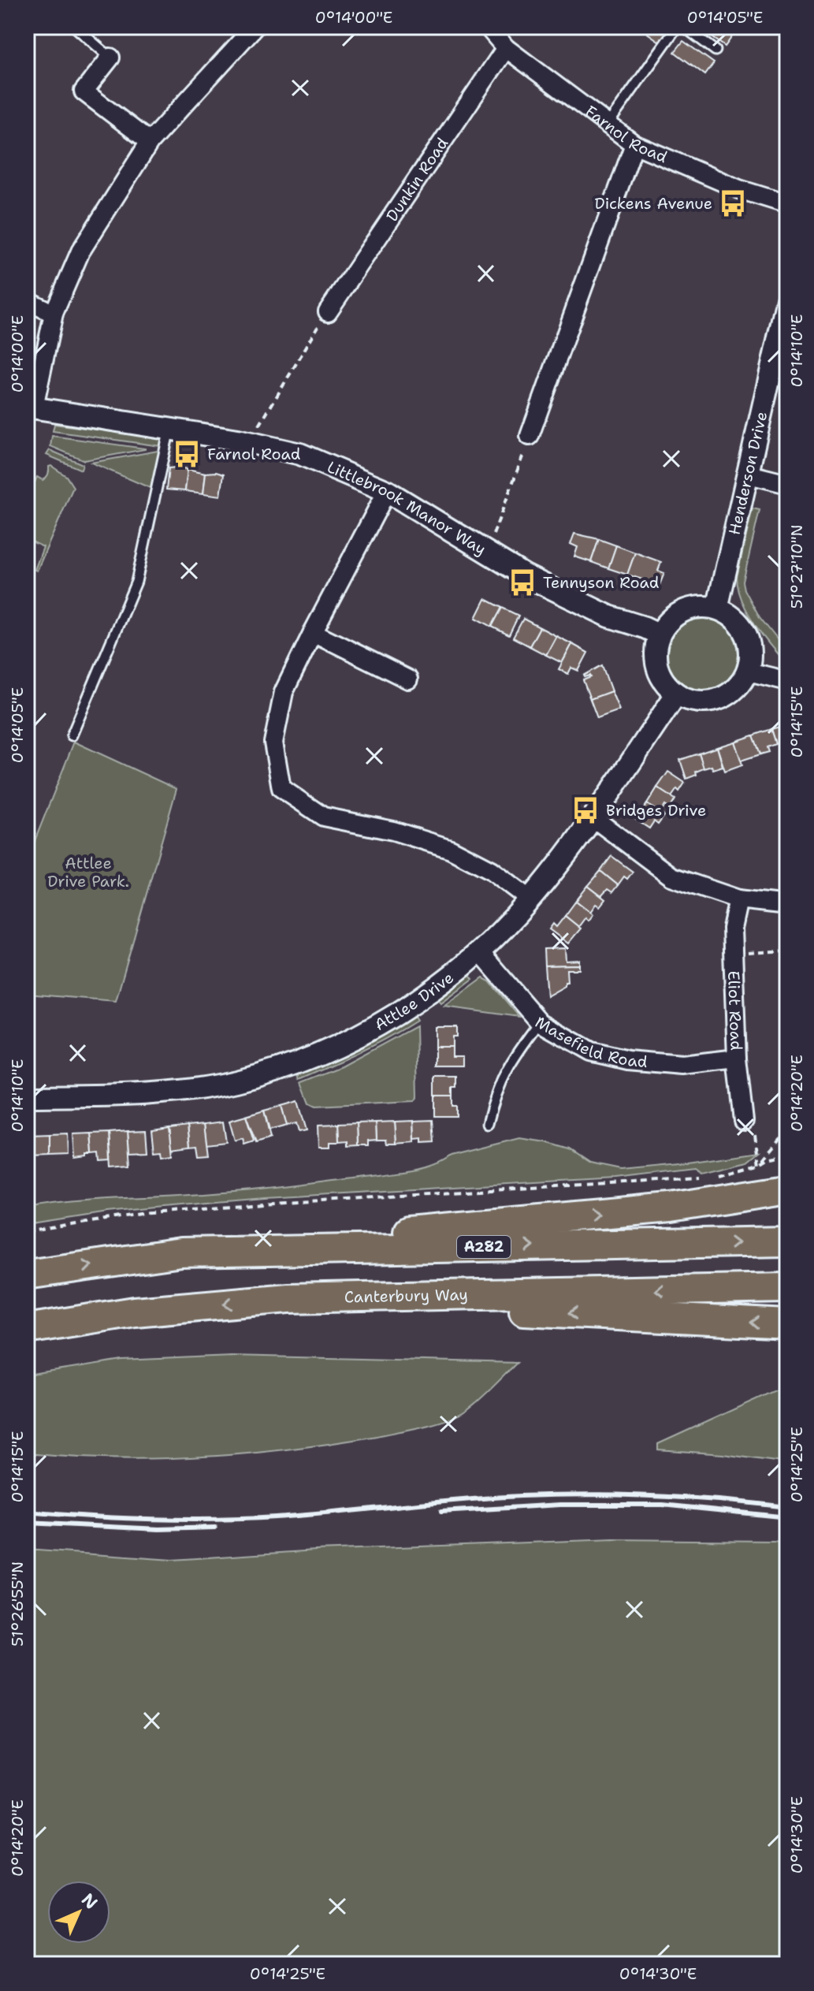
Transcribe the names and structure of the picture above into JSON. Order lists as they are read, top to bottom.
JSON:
{
  "streets": {
    "highway": ["A282", "Canterbury Way"],
    "street": [
      "Farnol Road",
      "Dunkin Road",
      "Henderson Drive",
      "Littlebrook Manor Way",
      "Attlee Drive",
      "Eliot Road",
      "Masefield Road"
    ]
  },
  "crossings": [
    ["Farnol Road", "Dunkin Road"],
    ["Henderson Drive", "Littlebrook Manor Way"],
    ["Henderson Drive", "Attlee Drive"],
    ["Littlebrook Manor Way", "Attlee Drive"],
    ["Attlee Drive", "Masefield Road"],
    ["Eliot Road", "Masefield Road"]
  ],
  "parks": ["Attlee Drive Park."],
  "places": {
    "bus stop": [
      "Dickens Avenue",
      "Farnol Road",
      "Tennyson Road",
      "Bridges Drive"
    ]
  },
  "north": "top right",
  "coordinates": [
    "0°14'00\"E",
    "0°14'05\"E",
    "0°14'10\"E",
    "51°27'10\"N",
    "0°14'15\"E",
    "0°14'20\"E",
    "0°14'25\"E",
    "51°26'55\"N",
    "0°14'30\"E"
  ]
}
